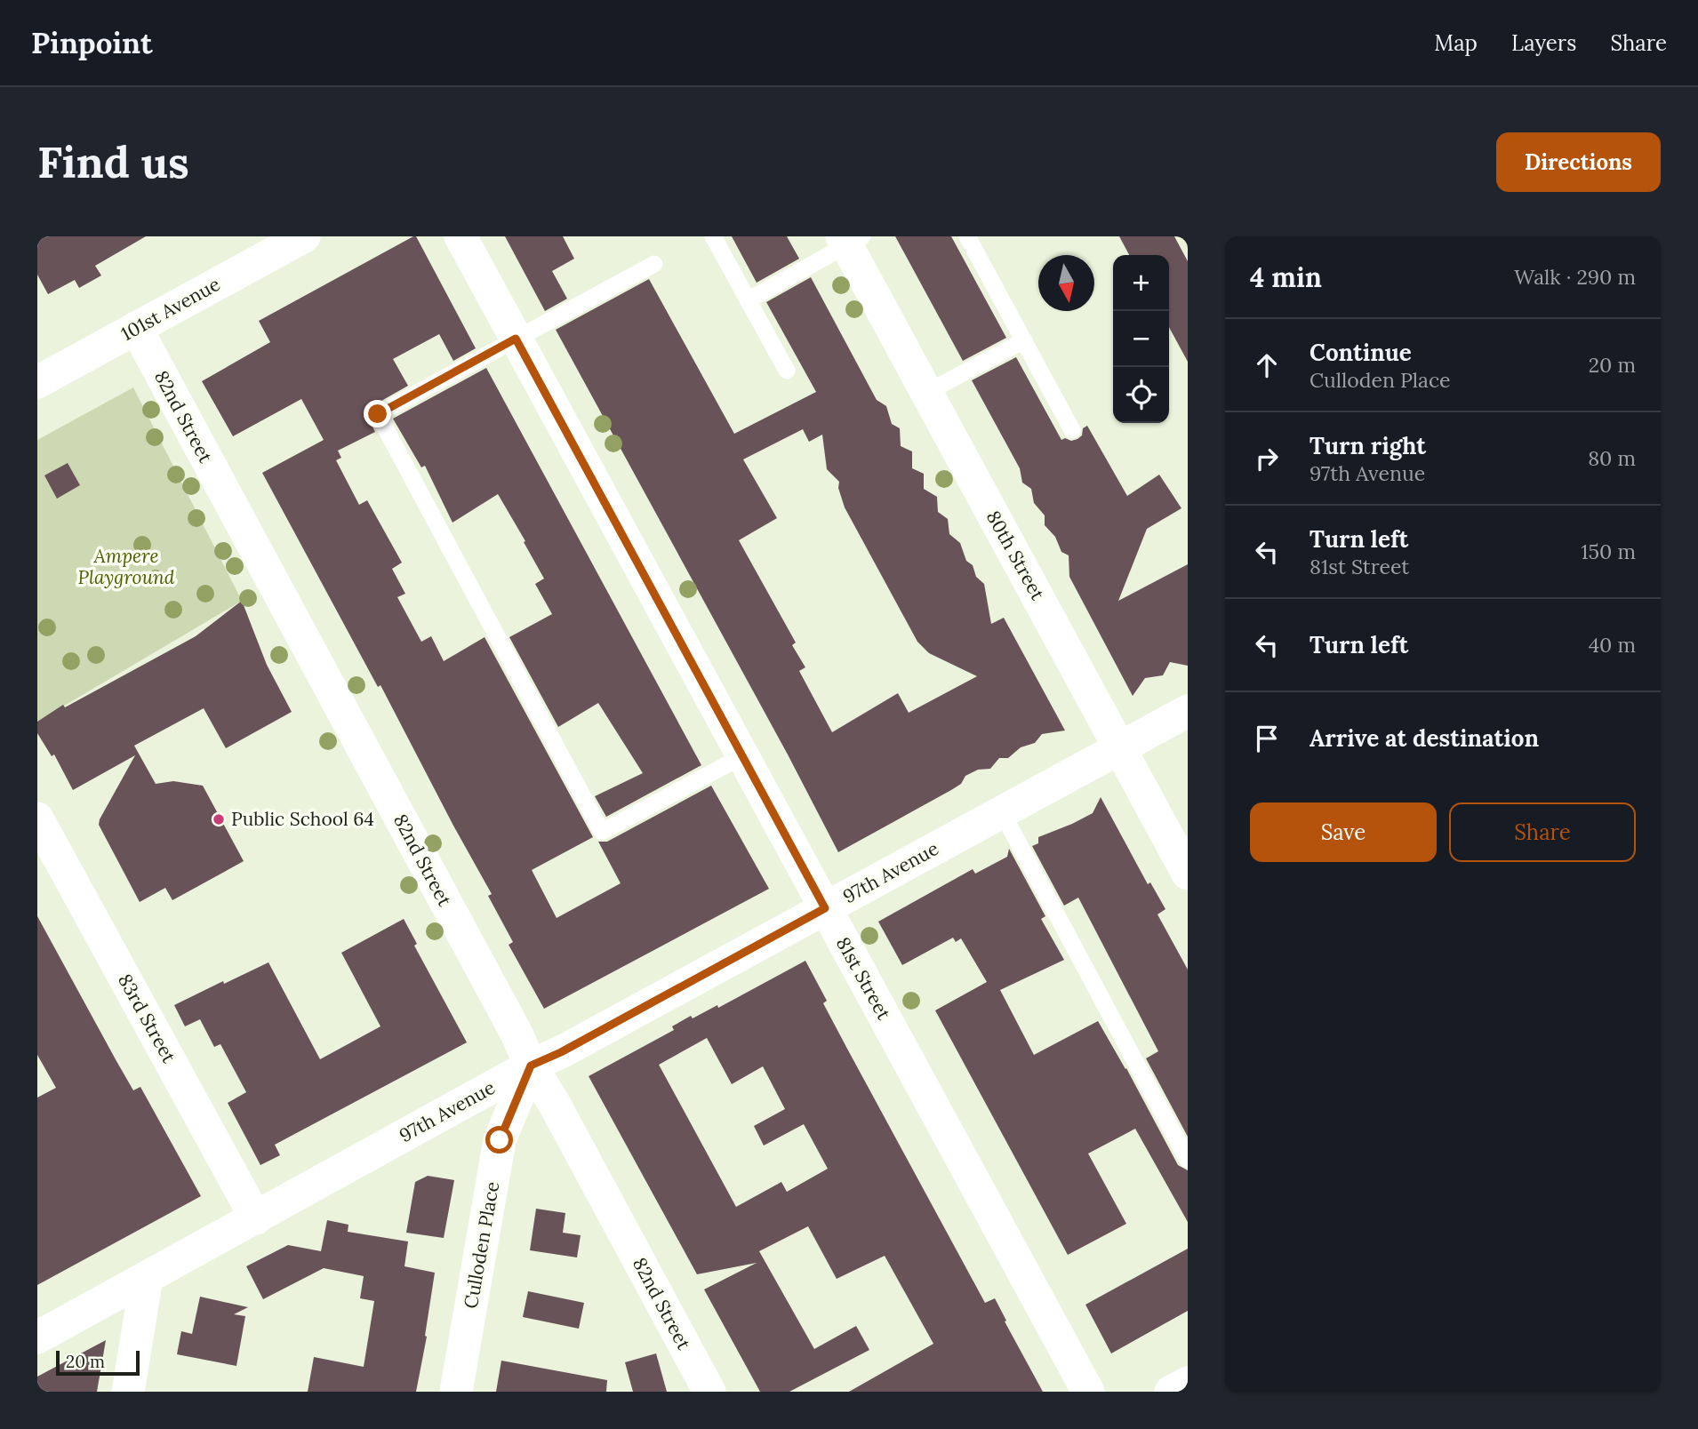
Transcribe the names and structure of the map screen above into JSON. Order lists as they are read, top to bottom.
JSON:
{
  "streets": {
    "street": [
      "101st Avenue",
      "82nd Street",
      "80th Street",
      "97th Avenue",
      "81st Street",
      "83rd Street",
      "Culloden Place"
    ]
  },
  "crossings": [
    ["101st Avenue", "82nd Street"],
    ["82nd Street", "97th Avenue"],
    ["82nd Street", "Culloden Place"],
    ["80th Street", "97th Avenue"],
    ["97th Avenue", "81st Street"],
    ["97th Avenue", "83rd Street"],
    ["97th Avenue", "Culloden Place"]
  ],
  "parks": ["Ampere Playground"],
  "places": ["Public School 64"],
  "scale_bar": "20 m",
  "north": "bottom",
  "page": {
    "header": "Pinpoint",
    "nav": ["Map", "Layers", "Share"],
    "buttons": [
      "Directions",
      ["Save", "Share"]
    ],
    "title": "Find us",
    "heading": ["4 min", "Walk · 290 m"],
    "map_buttons": ["+", "−"],
    "list": [
      ["Continue", "Culloden Place", "20 m"],
      ["Turn right", "97th Avenue", "80 m"],
      ["Turn left", "81st Street", "150 m"],
      ["Turn left", "40 m"],
      "Arrive at destination"
    ],
    "scale": "20 m"
  }
}
